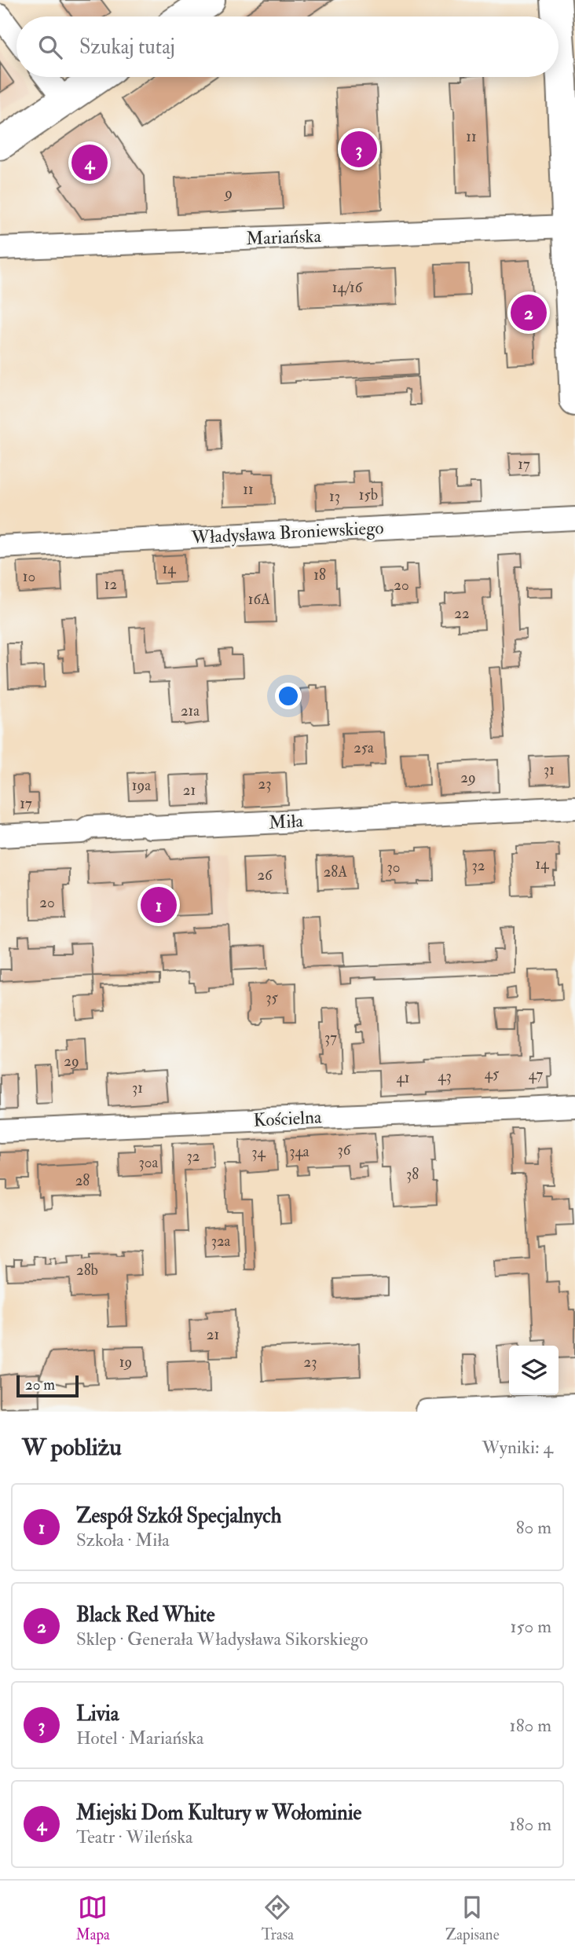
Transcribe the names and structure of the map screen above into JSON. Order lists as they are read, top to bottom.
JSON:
{
  "streets": {
    "street": [
      "Mariańska",
      "Władysława Broniewskiego",
      "Miła",
      "Kościelna"
    ]
  },
  "house_numbers": [
    "11",
    "9",
    "14/16",
    "17",
    "11",
    "15b",
    "13",
    "14",
    "18",
    "10",
    "12",
    "20",
    "16A",
    "22",
    "21a",
    "25a",
    "31",
    "29",
    "23",
    "19a",
    "21",
    "17",
    "14",
    "32",
    "30",
    "28A",
    "26",
    "20",
    "35",
    "37",
    "29",
    "45",
    "47",
    "43",
    "41",
    "31",
    "36",
    "34a",
    "34",
    "32",
    "30a",
    "38",
    "28",
    "32a",
    "28b",
    "21",
    "19",
    "23"
  ],
  "scale_bar": "20 m",
  "page": {
    "search": "Szukaj tutaj",
    "pins": [
      "3",
      "4",
      "2",
      "1"
    ],
    "scale": "20 m",
    "heading": ["W pobliżu", "Wyniki: 4"],
    "list": [
      {
        "mark": "1",
        "name": "Zespół Szkół Specjalnych",
        "note": "Szkoła · Miła",
        "value": "80 m"
      },
      {
        "mark": "2",
        "name": "Black Red White",
        "note": "Sklep · Generała Władysława Sikorskiego",
        "value": "150 m"
      },
      {
        "mark": "3",
        "name": "Livia",
        "note": "Hotel · Mariańska",
        "value": "180 m"
      },
      {
        "mark": "4",
        "name": "Miejski Dom Kultury w Wołominie",
        "note": "Teatr · Wileńska",
        "value": "180 m"
      }
    ],
    "nav": ["Mapa", "Trasa", "Zapisane"]
  }
}
